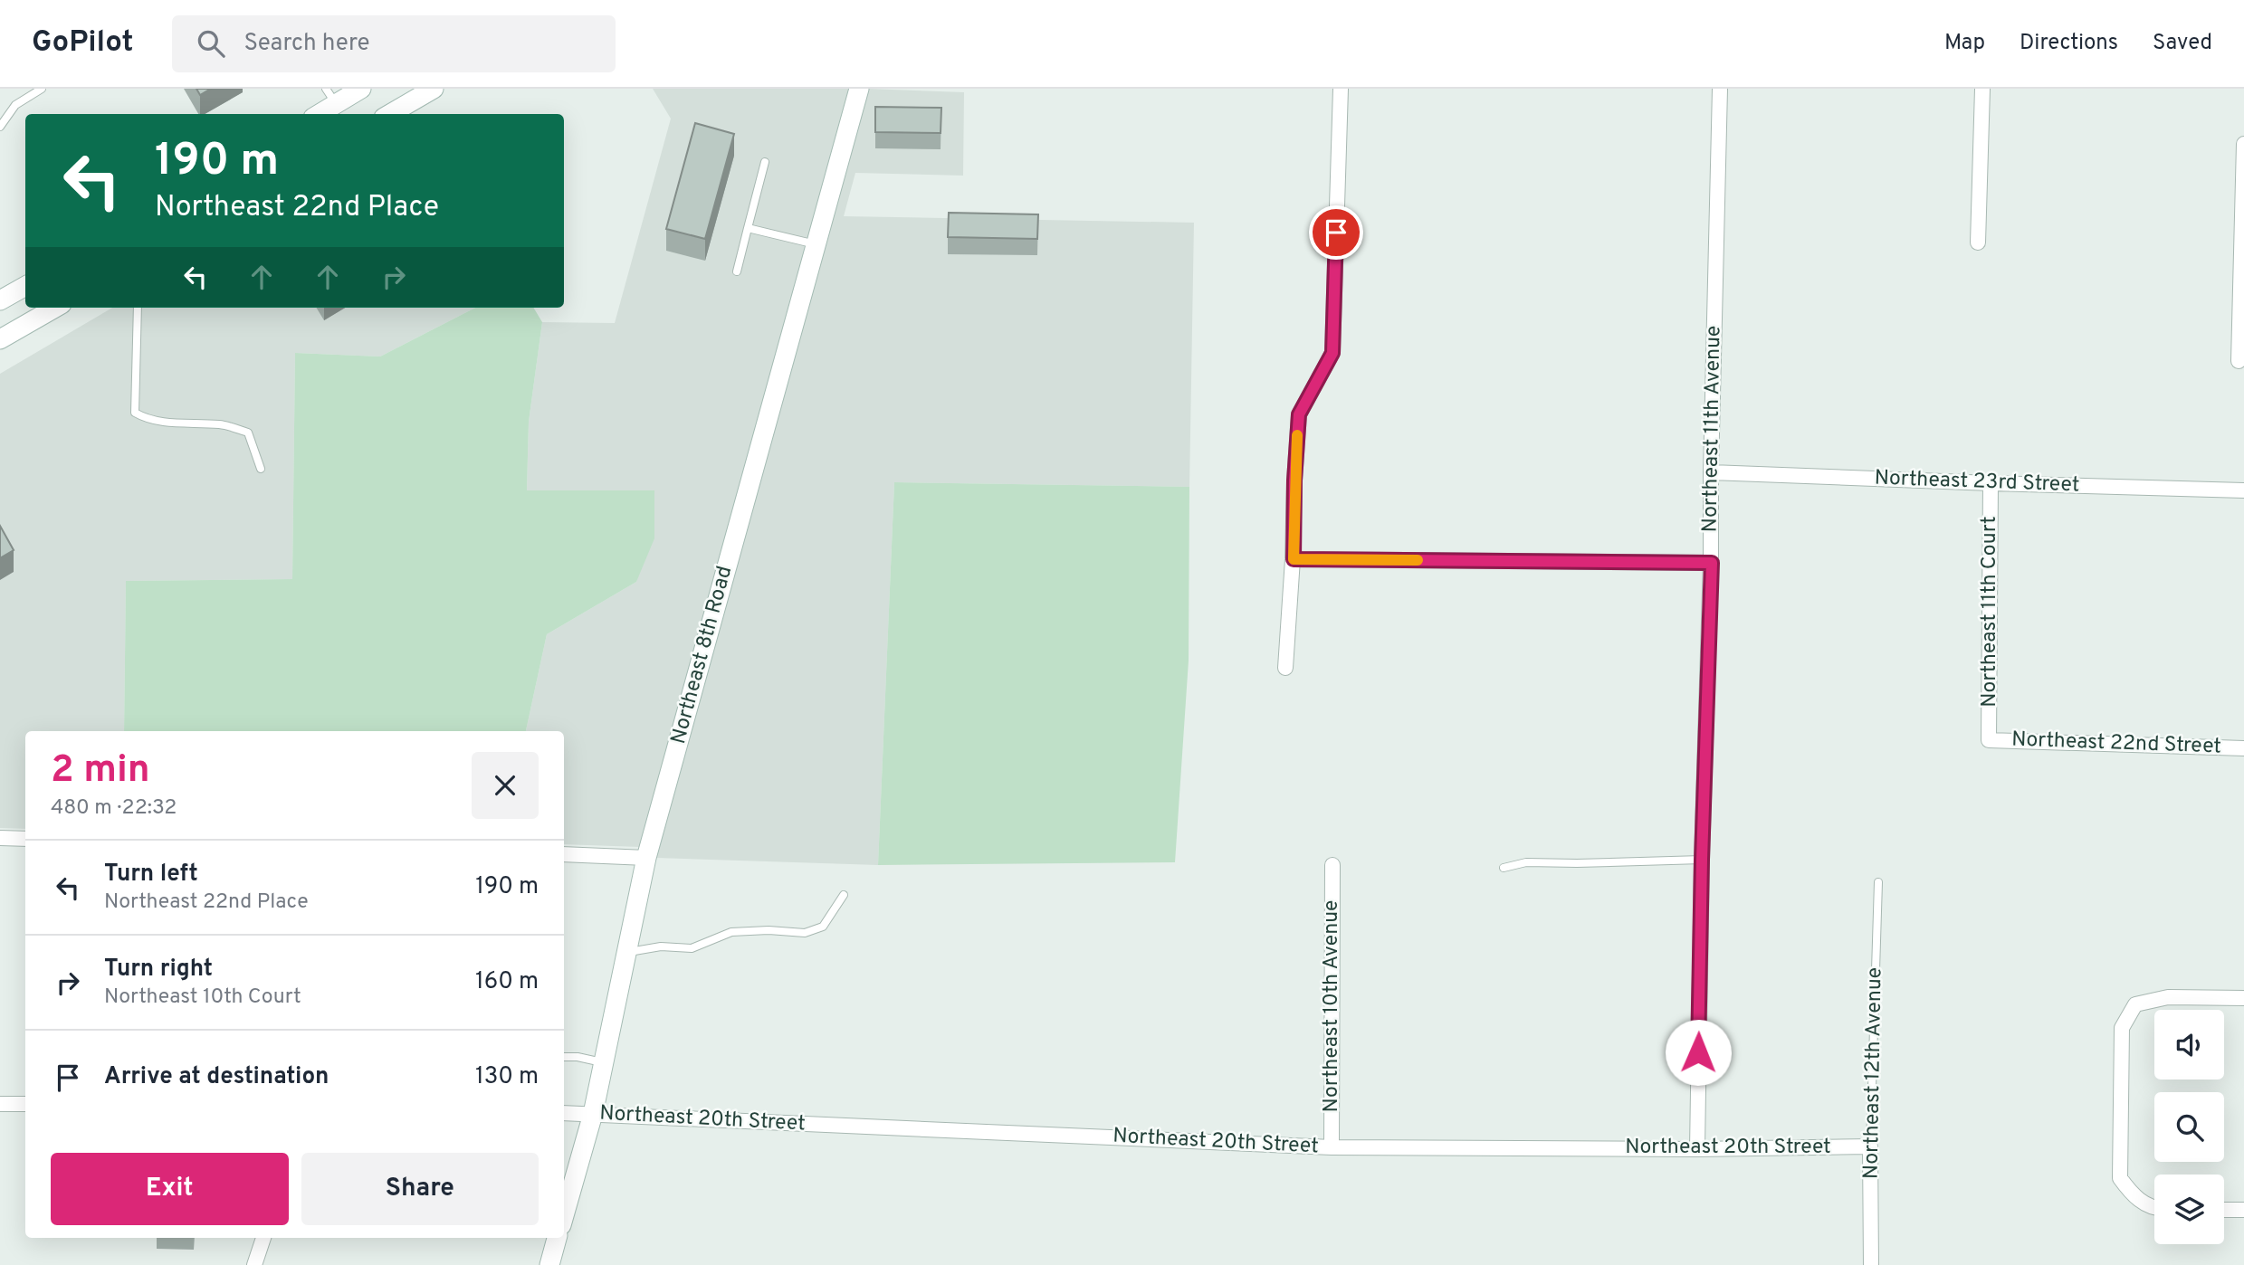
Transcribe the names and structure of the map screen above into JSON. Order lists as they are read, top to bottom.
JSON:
{
  "streets": {
    "main road": ["Northeast 8th Road"],
    "street": [
      "Northeast 11th Avenue",
      "Northeast 23rd Street",
      "Northeast 11th Court",
      "Northeast 22nd Street",
      "Northeast 10th Avenue",
      "Northeast 12th Avenue",
      "Northeast 20th Street"
    ]
  },
  "crossings": [
    ["Northeast 11th Avenue", "Northeast 23rd Street"],
    ["Northeast 11th Avenue", "Northeast 20th Street"],
    ["Northeast 23rd Street", "Northeast 11th Court"],
    ["Northeast 11th Court", "Northeast 22nd Street"],
    ["Northeast 8th Road", "Northeast 20th Street"],
    ["Northeast 10th Avenue", "Northeast 20th Street"],
    ["Northeast 12th Avenue", "Northeast 20th Street"]
  ],
  "page": {
    "header": "GoPilot",
    "search": "Search here",
    "nav": ["Map", "Directions", "Saved"],
    "turn": ["190 m", "Northeast 22nd Place"],
    "heading": ["2 min", "480 m · 22:32"],
    "list": [
      {
        "name": "Turn left",
        "note": "Northeast 22nd Place",
        "value": "190 m"
      },
      {
        "name": "Turn right",
        "note": "Northeast 10th Court",
        "value": "160 m"
      },
      {
        "name": "Arrive at destination",
        "value": "130 m"
      }
    ],
    "buttons": ["Exit", "Share"]
  }
}
